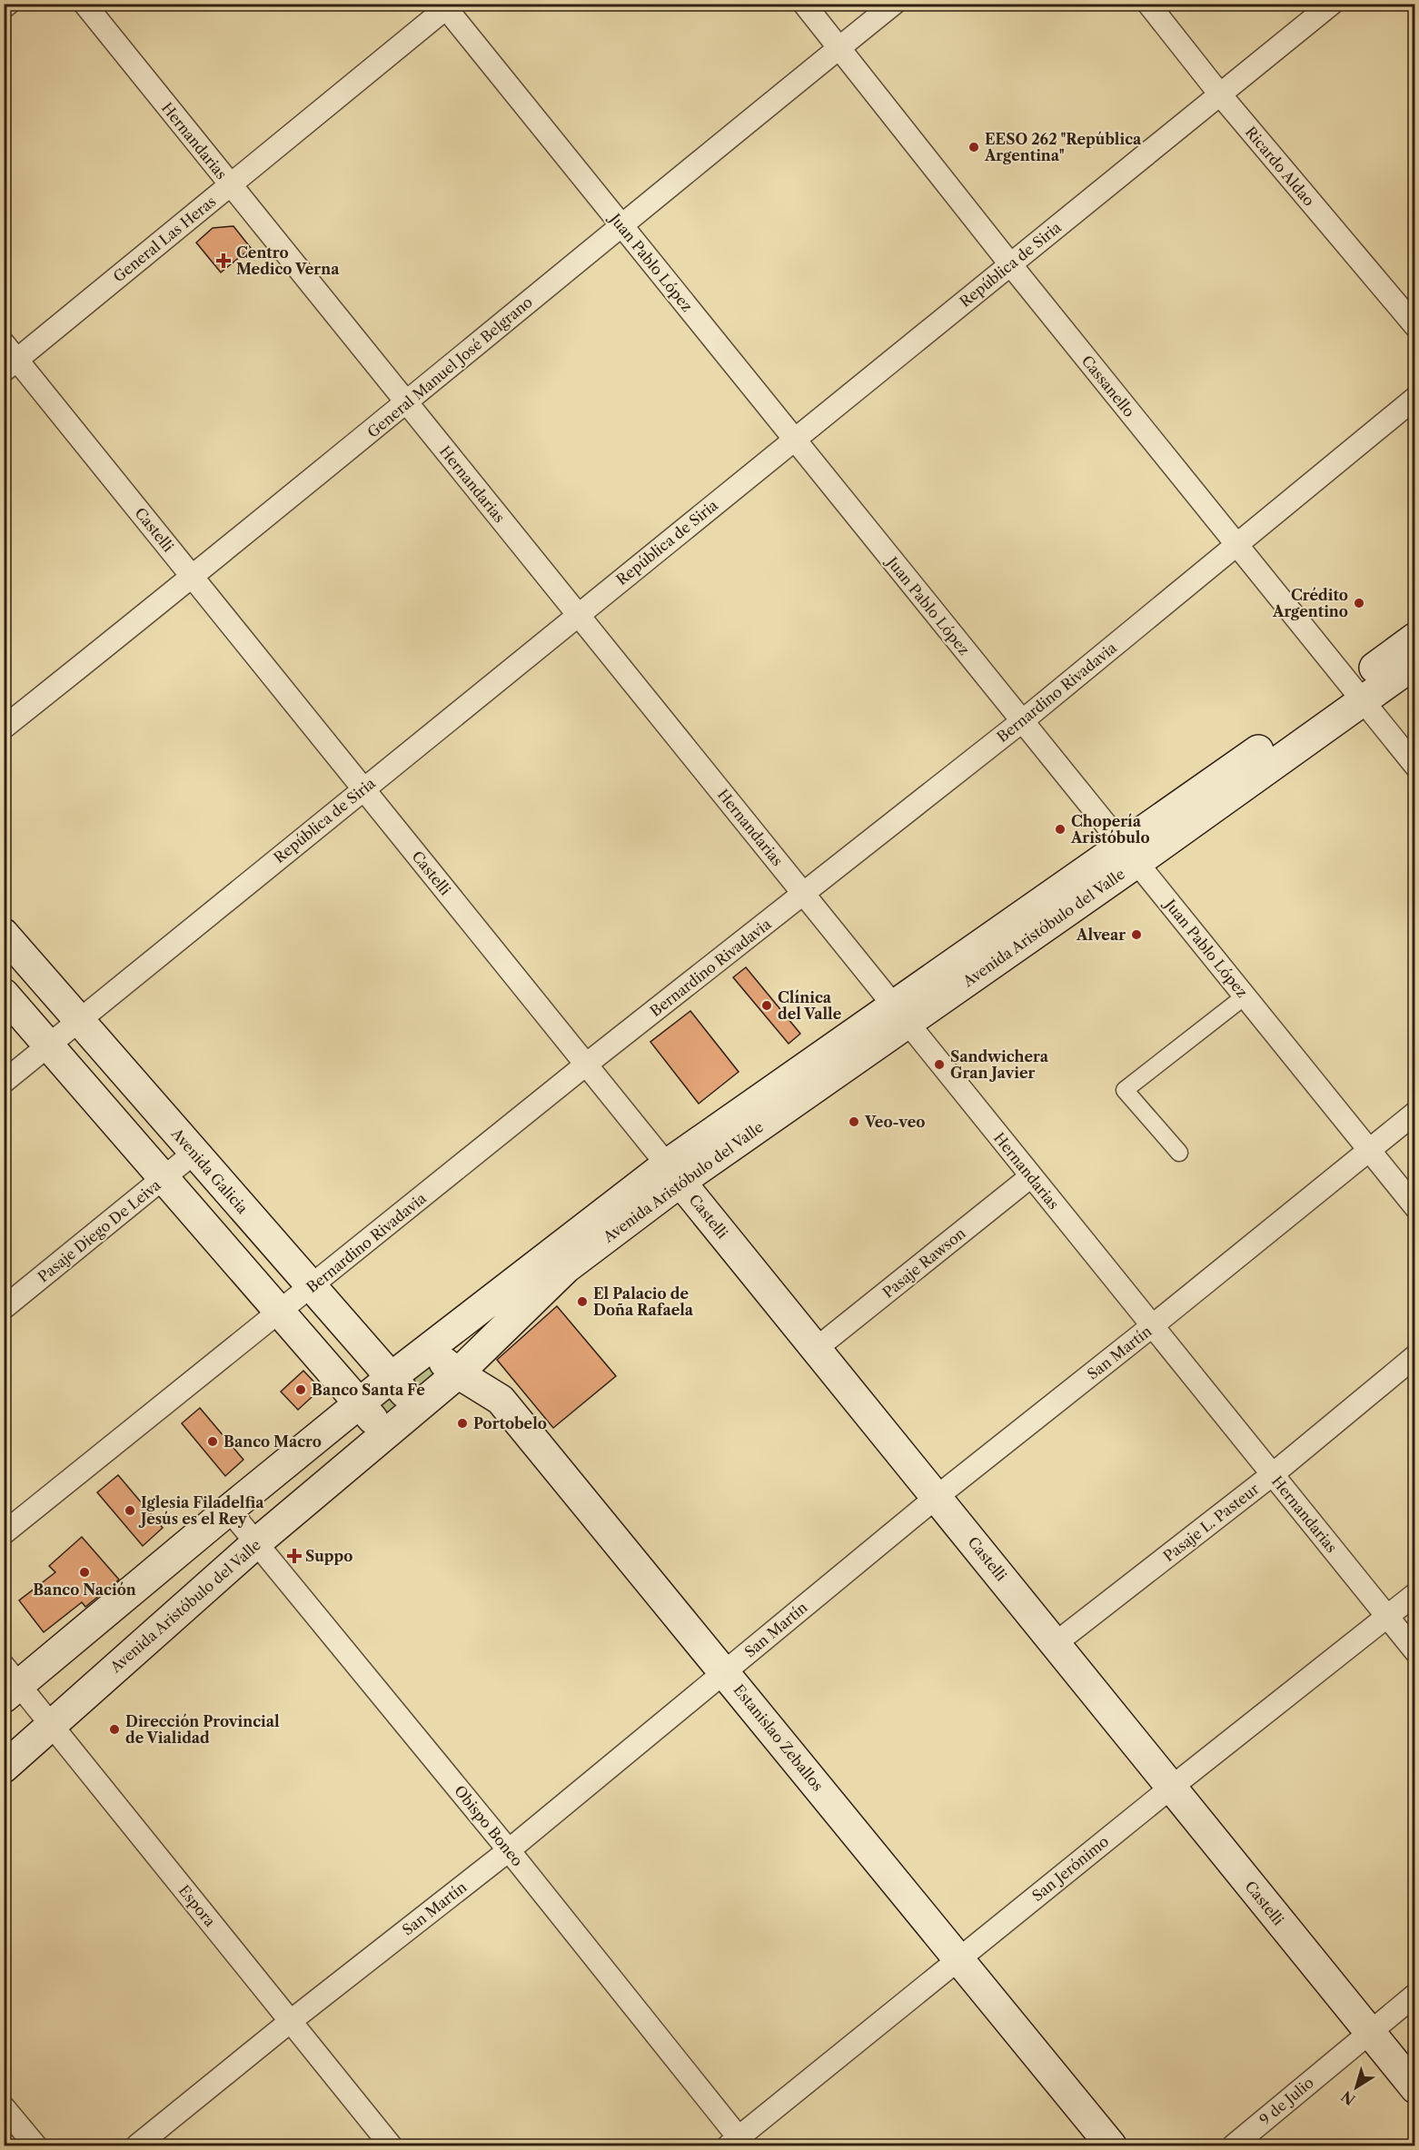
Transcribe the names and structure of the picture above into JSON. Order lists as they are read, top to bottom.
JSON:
{
  "streets": {
    "main road": [
      "Castelli",
      "Avenida Aristóbulo del Valle",
      "Avenida Galicia",
      "Estanislao Zeballos"
    ],
    "street": [
      "Hernandarias",
      "Ricardo Aldao",
      "General Las Heras",
      "Juan Pablo López",
      "República de Siria",
      "General Manuel José Belgrano",
      "Cassanello",
      "Bernardino Rivadavia",
      "Pasaje Diego De Leiva",
      "Pasaje Rawson",
      "San Martín",
      "Pasaje L. Pasteur",
      "Obispo Boneo",
      "San Jerónimo",
      "Espora",
      "9 de Julio"
    ]
  },
  "crossings": [
    ["Hernandarias", "General Las Heras"],
    ["Hernandarias", "República de Siria"],
    ["Hernandarias", "General Manuel José Belgrano"],
    ["Hernandarias", "Bernardino Rivadavia"],
    ["Hernandarias", "Avenida Aristóbulo del Valle"],
    ["Hernandarias", "Pasaje Rawson"],
    ["Hernandarias", "San Martín"],
    ["Hernandarias", "Pasaje L. Pasteur"],
    ["Hernandarias", "San Jerónimo"],
    ["Ricardo Aldao", "República de Siria"],
    ["General Las Heras", "Juan Pablo López"],
    ["General Las Heras", "Castelli"],
    ["Juan Pablo López", "República de Siria"],
    ["Juan Pablo López", "General Manuel José Belgrano"],
    ["Juan Pablo López", "Bernardino Rivadavia"],
    ["Juan Pablo López", "Avenida Aristóbulo del Valle"],
    ["Juan Pablo López", "San Martín"],
    ["República de Siria", "Cassanello"],
    ["República de Siria", "Castelli"],
    ["República de Siria", "Avenida Galicia"],
    ["General Manuel José Belgrano", "Cassanello"],
    ["General Manuel José Belgrano", "Castelli"],
    ["Cassanello", "Bernardino Rivadavia"],
    ["Cassanello", "Avenida Aristóbulo del Valle"],
    ["Castelli", "Bernardino Rivadavia"],
    ["Castelli", "Avenida Aristóbulo del Valle"],
    ["Castelli", "Pasaje Rawson"],
    ["Castelli", "San Martín"],
    ["Castelli", "Pasaje L. Pasteur"],
    ["Castelli", "San Jerónimo"],
    ["Castelli", "9 de Julio"],
    ["Bernardino Rivadavia", "Avenida Galicia"],
    ["Avenida Aristóbulo del Valle", "Avenida Galicia"],
    ["Avenida Aristóbulo del Valle", "Estanislao Zeballos"],
    ["Avenida Aristóbulo del Valle", "Obispo Boneo"],
    ["Avenida Aristóbulo del Valle", "Espora"],
    ["Avenida Galicia", "Pasaje Diego De Leiva"],
    ["San Martín", "Estanislao Zeballos"],
    ["San Martín", "Obispo Boneo"],
    ["San Martín", "Espora"],
    ["Estanislao Zeballos", "San Jerónimo"],
    ["Obispo Boneo", "San Jerónimo"]
  ],
  "places": {
    "other": [
      "EESO 262 \"República Argentina\"",
      "Crédito Argentino",
      "Chopería Aristóbulo",
      "Alvear",
      "Clínica del Valle",
      "Sandwichera Gran Javier",
      "Veo-veo",
      "El Palacio de Doña Rafaela",
      "Banco Santa Fe",
      "Portobelo",
      "Banco Macro",
      "Iglesia Filadelfia Jesús es el Rey",
      "Banco Nación",
      "Dirección Provincial de Vialidad"
    ],
    "health": ["Centro Medico Verna", "Suppo"]
  },
  "north": "bottom left"
}
